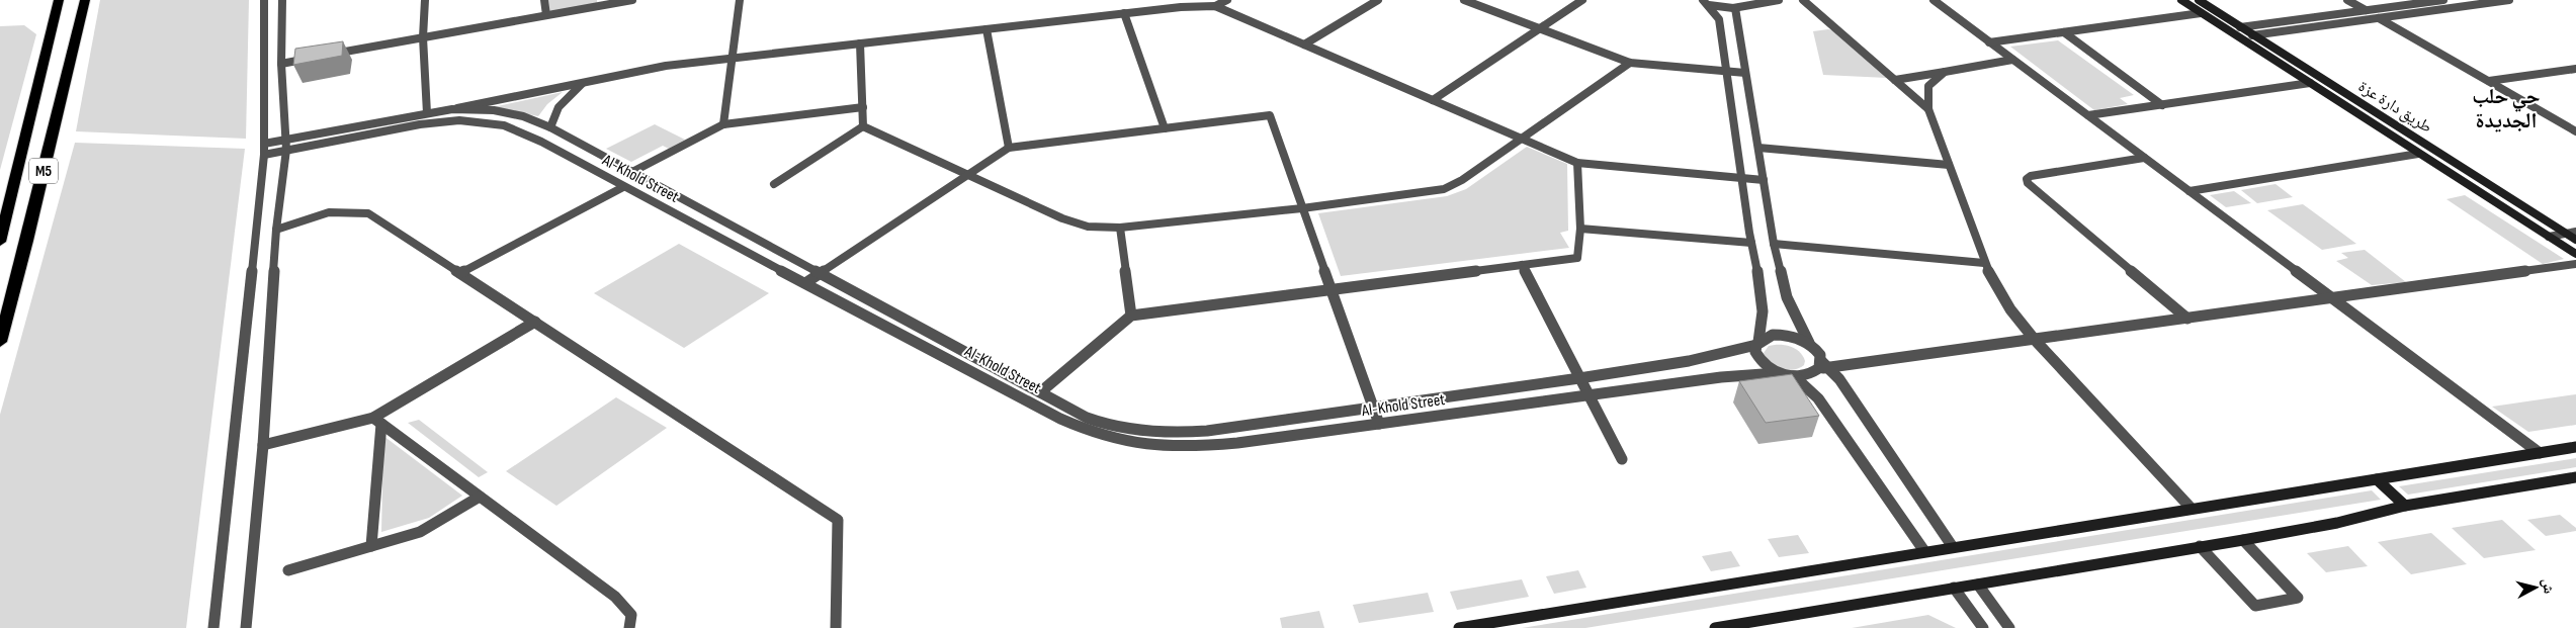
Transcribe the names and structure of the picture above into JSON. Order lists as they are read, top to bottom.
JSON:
{
  "streets": {
    "highway": ["M5"],
    "main road": ["طريق دارة عزة"],
    "street": ["Al-Khold Street"]
  },
  "districts": ["حي حلب الجديدة"],
  "north": "right"
}
